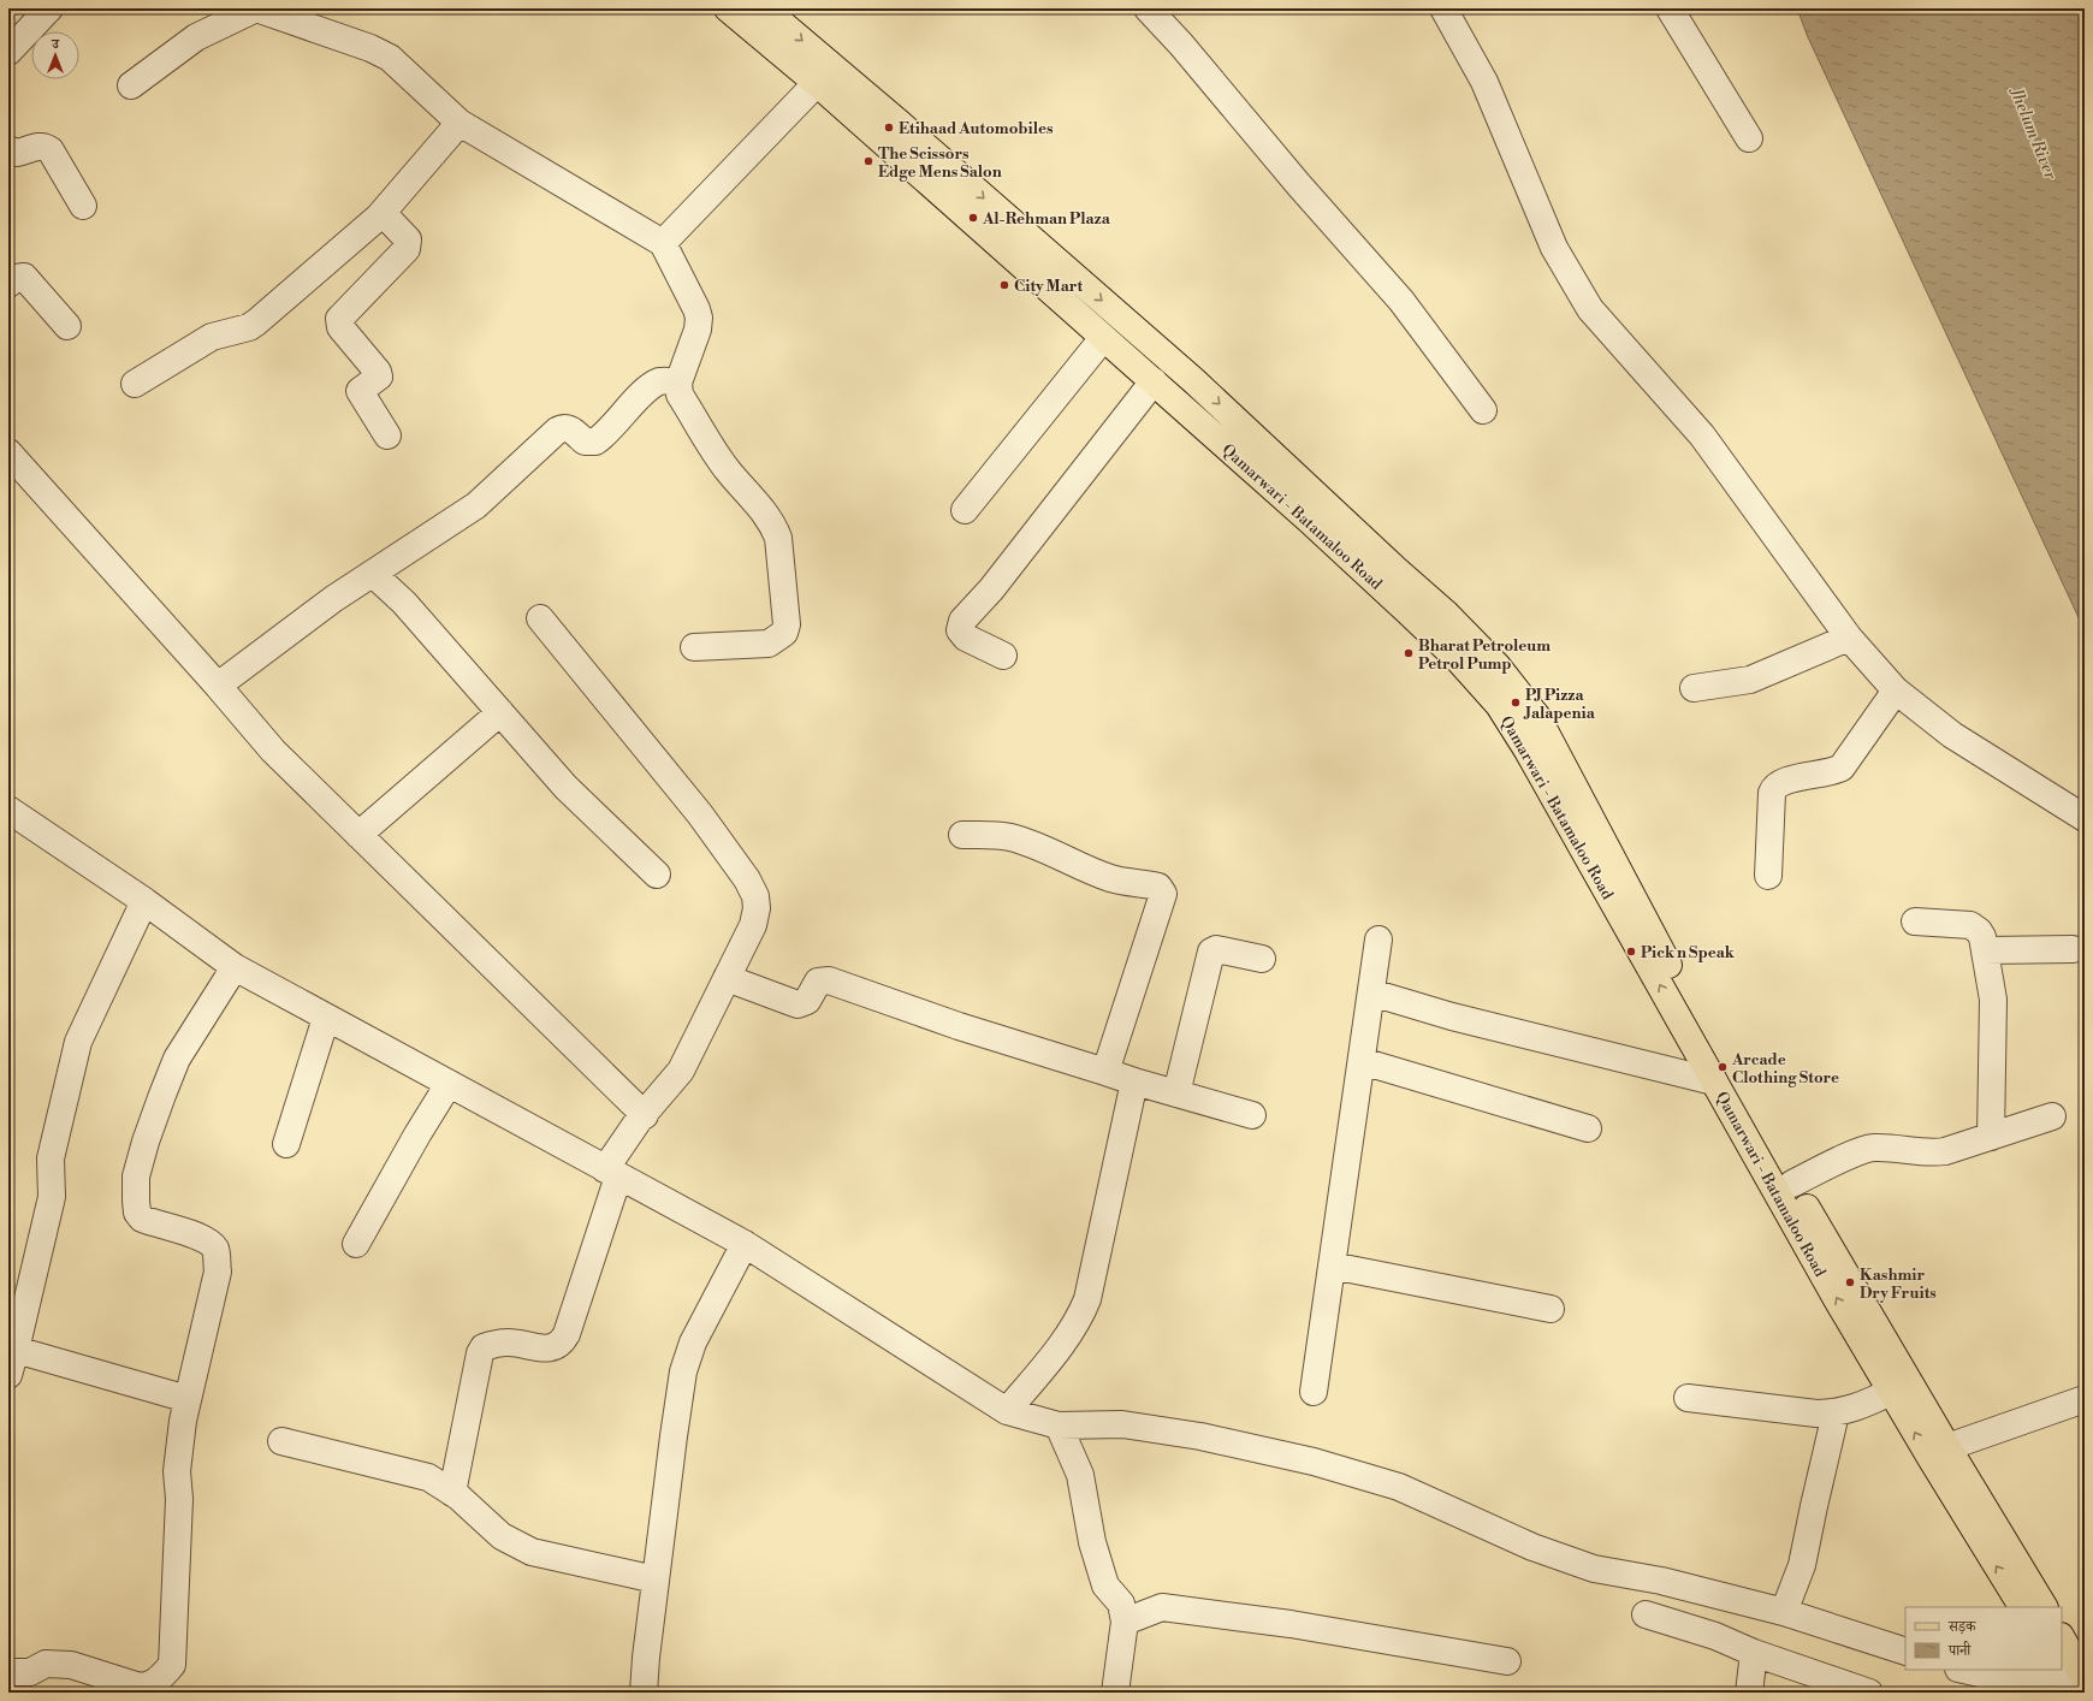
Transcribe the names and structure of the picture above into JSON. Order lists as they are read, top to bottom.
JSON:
{
  "streets": {
    "main road": ["Qamarwari - Batamaloo Road"]
  },
  "water": ["Jhelum River"],
  "places": [
    "Etihaad Automobiles",
    "The Scissors Edge Mens Salon",
    "Al-Rehman Plaza",
    "City Mart",
    "Bharat Petroleum Petrol Pump",
    "PJ Pizza Jalapenia",
    "Pick n Speak",
    "Arcade Clothing Store",
    "Kashmir Dry Fruits"
  ],
  "legend": ["सड़क", "पानी"],
  "north": "top"
}
